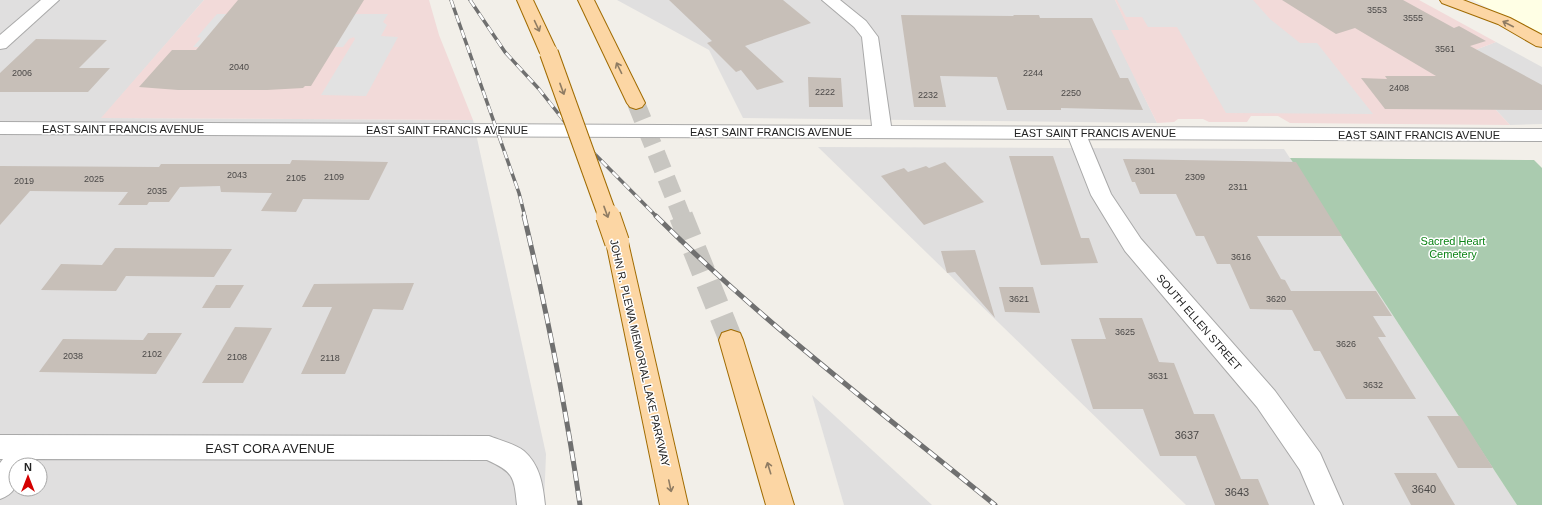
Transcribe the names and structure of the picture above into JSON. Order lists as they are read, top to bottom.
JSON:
{
  "streets": {
    "main road": ["JOHN R. PLEWA MEMORIAL LAKE PARKWAY"],
    "street": ["EAST SAINT FRANCIS AVENUE", "SOUTH ELLEN STREET", "EAST CORA AVENUE"]
  },
  "crossings": [
    ["EAST SAINT FRANCIS AVENUE", "SOUTH ELLEN STREET"]
  ],
  "parks": ["Sacred Heart Cemetery"],
  "house_numbers": [
    "3553",
    "3555",
    "3561",
    "2040",
    "2006",
    "2244",
    "2408",
    "2222",
    "2250",
    "2232",
    "2301",
    "2043",
    "2109",
    "2309",
    "2105",
    "2025",
    "2019",
    "2311",
    "2035",
    "3616",
    "3621",
    "3620",
    "3625",
    "3626",
    "2102",
    "2038",
    "2108",
    "2118",
    "3631",
    "3632",
    "3637",
    "3640",
    "3643"
  ],
  "north": "top"
}
